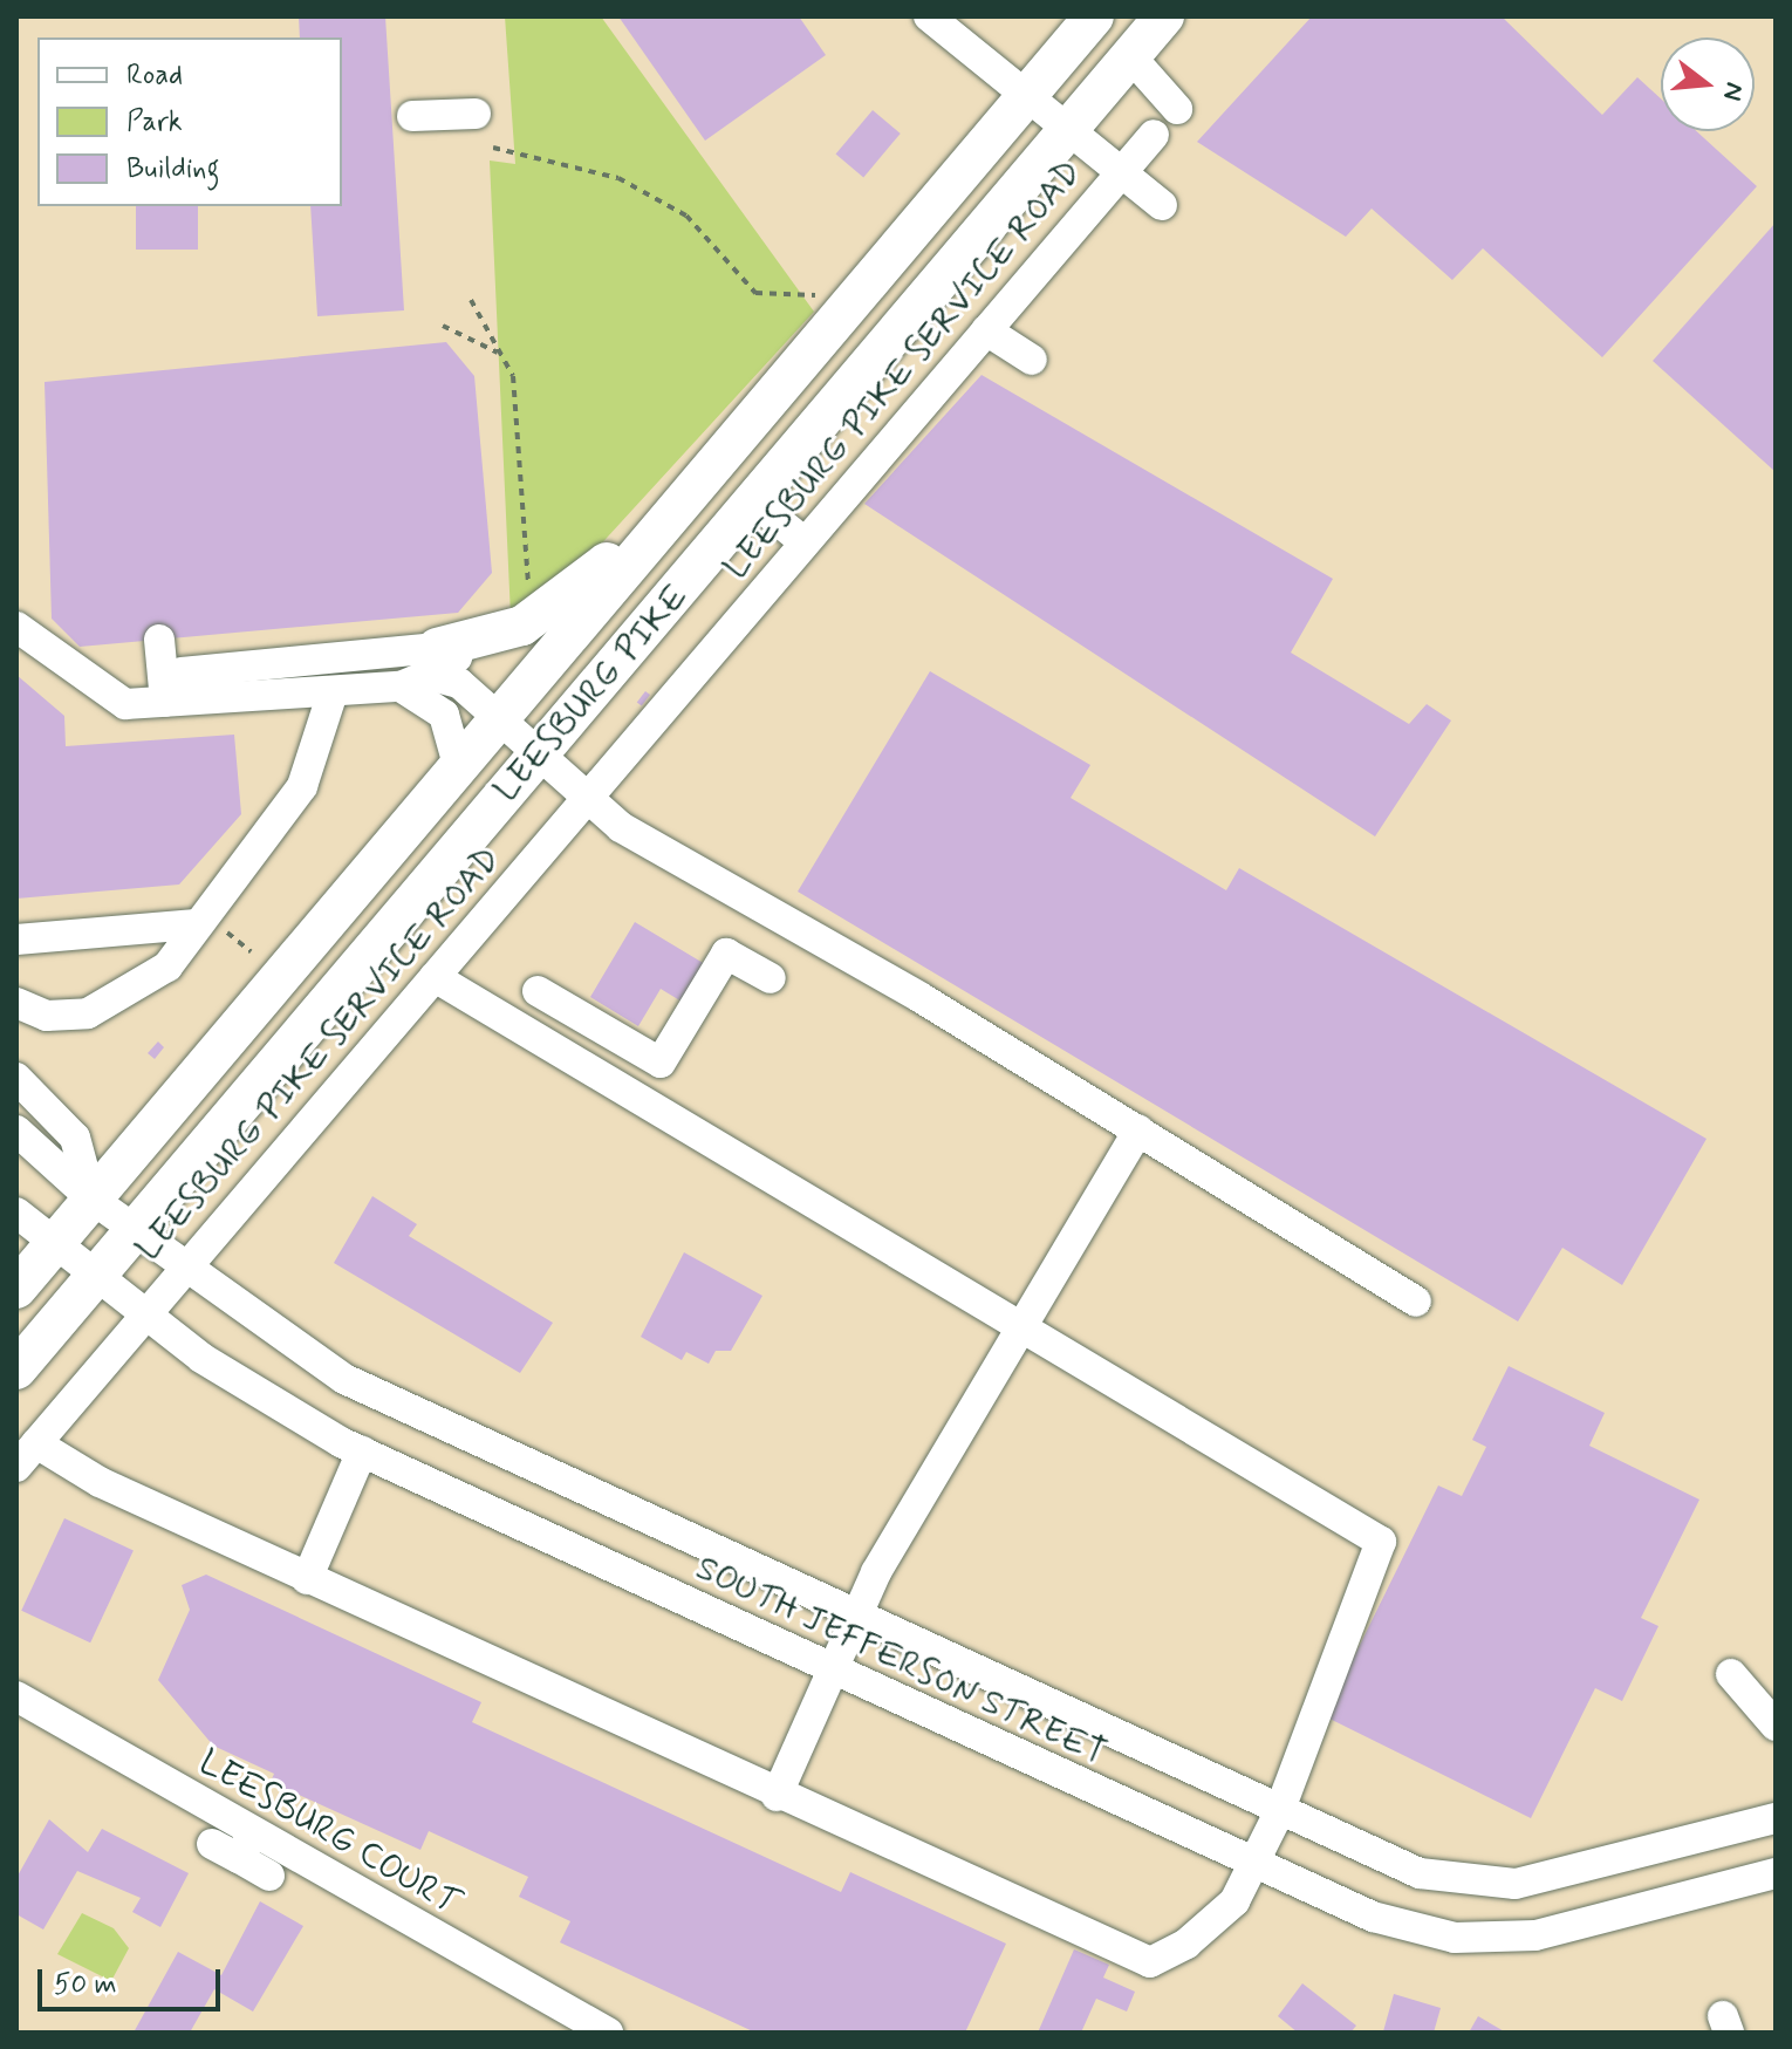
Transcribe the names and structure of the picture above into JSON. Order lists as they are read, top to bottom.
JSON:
{
  "streets": {
    "main road": ["LEESBURG PIKE"],
    "street": ["LEESBURG PIKE SERVICE ROAD", "SOUTH JEFFERSON STREET", "LEESBURG COURT"]
  },
  "crossings": [
    ["LEESBURG PIKE SERVICE ROAD", "SOUTH JEFFERSON STREET"],
    ["LEESBURG PIKE", "SOUTH JEFFERSON STREET"]
  ],
  "legend": ["Road", "Park", "Building"],
  "scale_bar": "50 m",
  "north": "right"
}
